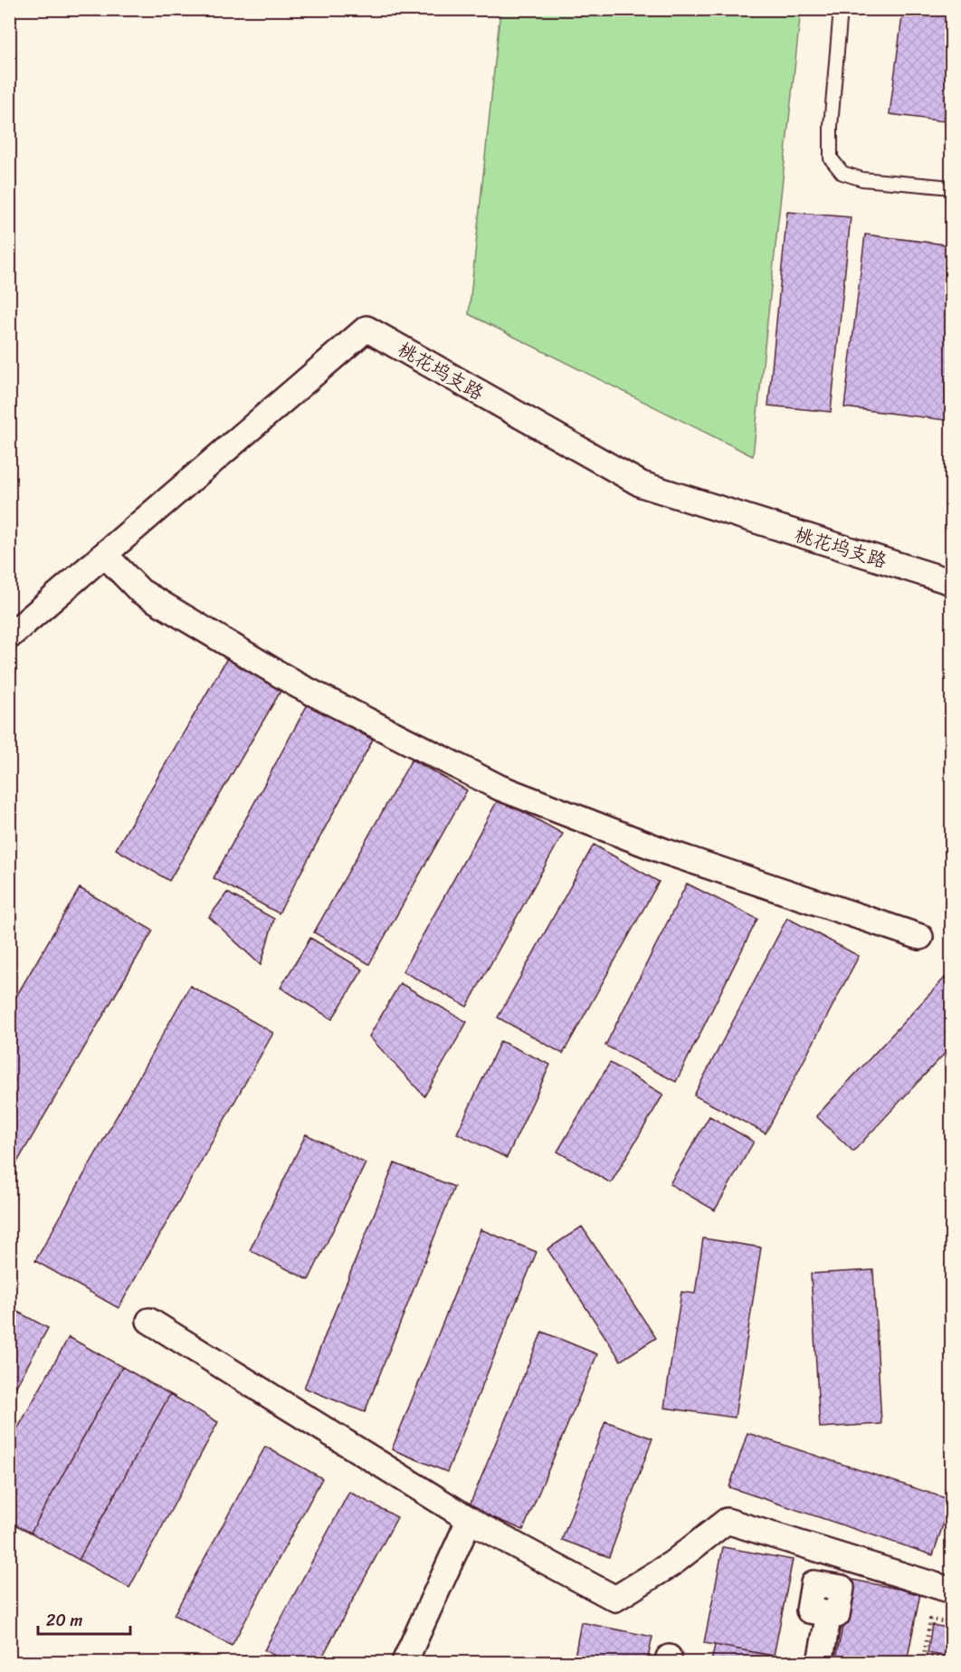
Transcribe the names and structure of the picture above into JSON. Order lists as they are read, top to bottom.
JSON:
{
  "streets": {
    "street": ["桃花坞支路"]
  },
  "scale_bar": "20 m"
}
